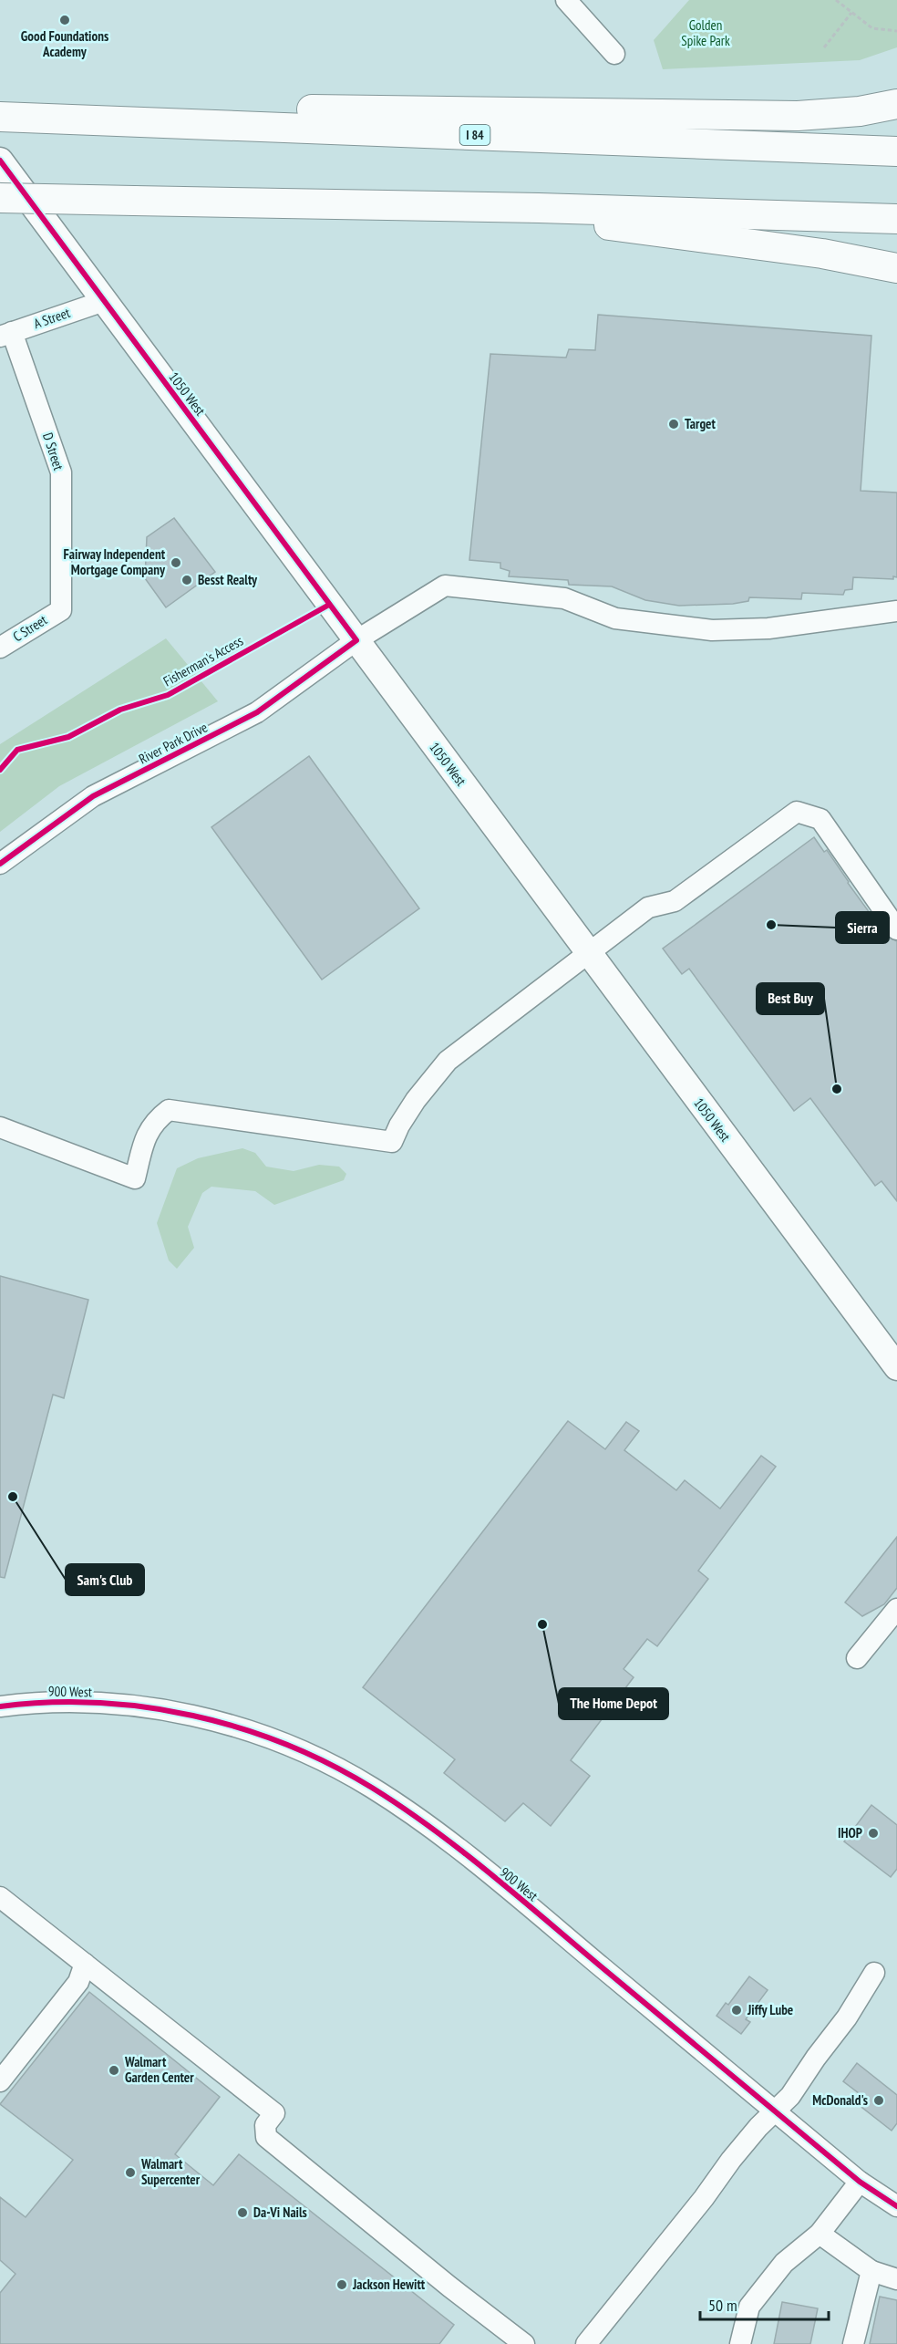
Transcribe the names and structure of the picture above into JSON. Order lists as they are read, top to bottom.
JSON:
{
  "streets": {
    "highway": ["I 84"],
    "main road": ["1050 West"],
    "street": [
      "A Street",
      "D Street",
      "C Street",
      "River Park Drive",
      "900 West"
    ],
    "cycle path": ["Fisherman's Access"]
  },
  "crossings": [
    ["A Street", "1050 West"],
    ["A Street", "D Street"],
    ["1050 West", "River Park Drive"],
    ["D Street", "C Street"]
  ],
  "parks": ["Golden Spike Park"],
  "places": [
    "Good Foundations Academy",
    "Target",
    "Fairway Independent Mortgage Company",
    "Besst Realty",
    "Sierra",
    "Best Buy",
    "Sam's Club",
    "The Home Depot",
    "IHOP",
    "Jiffy Lube",
    "Walmart Garden Center",
    "McDonald's",
    "Walmart Supercenter",
    "Da-Vi Nails",
    "Jackson Hewitt"
  ],
  "scale_bar": "50 m"
}
